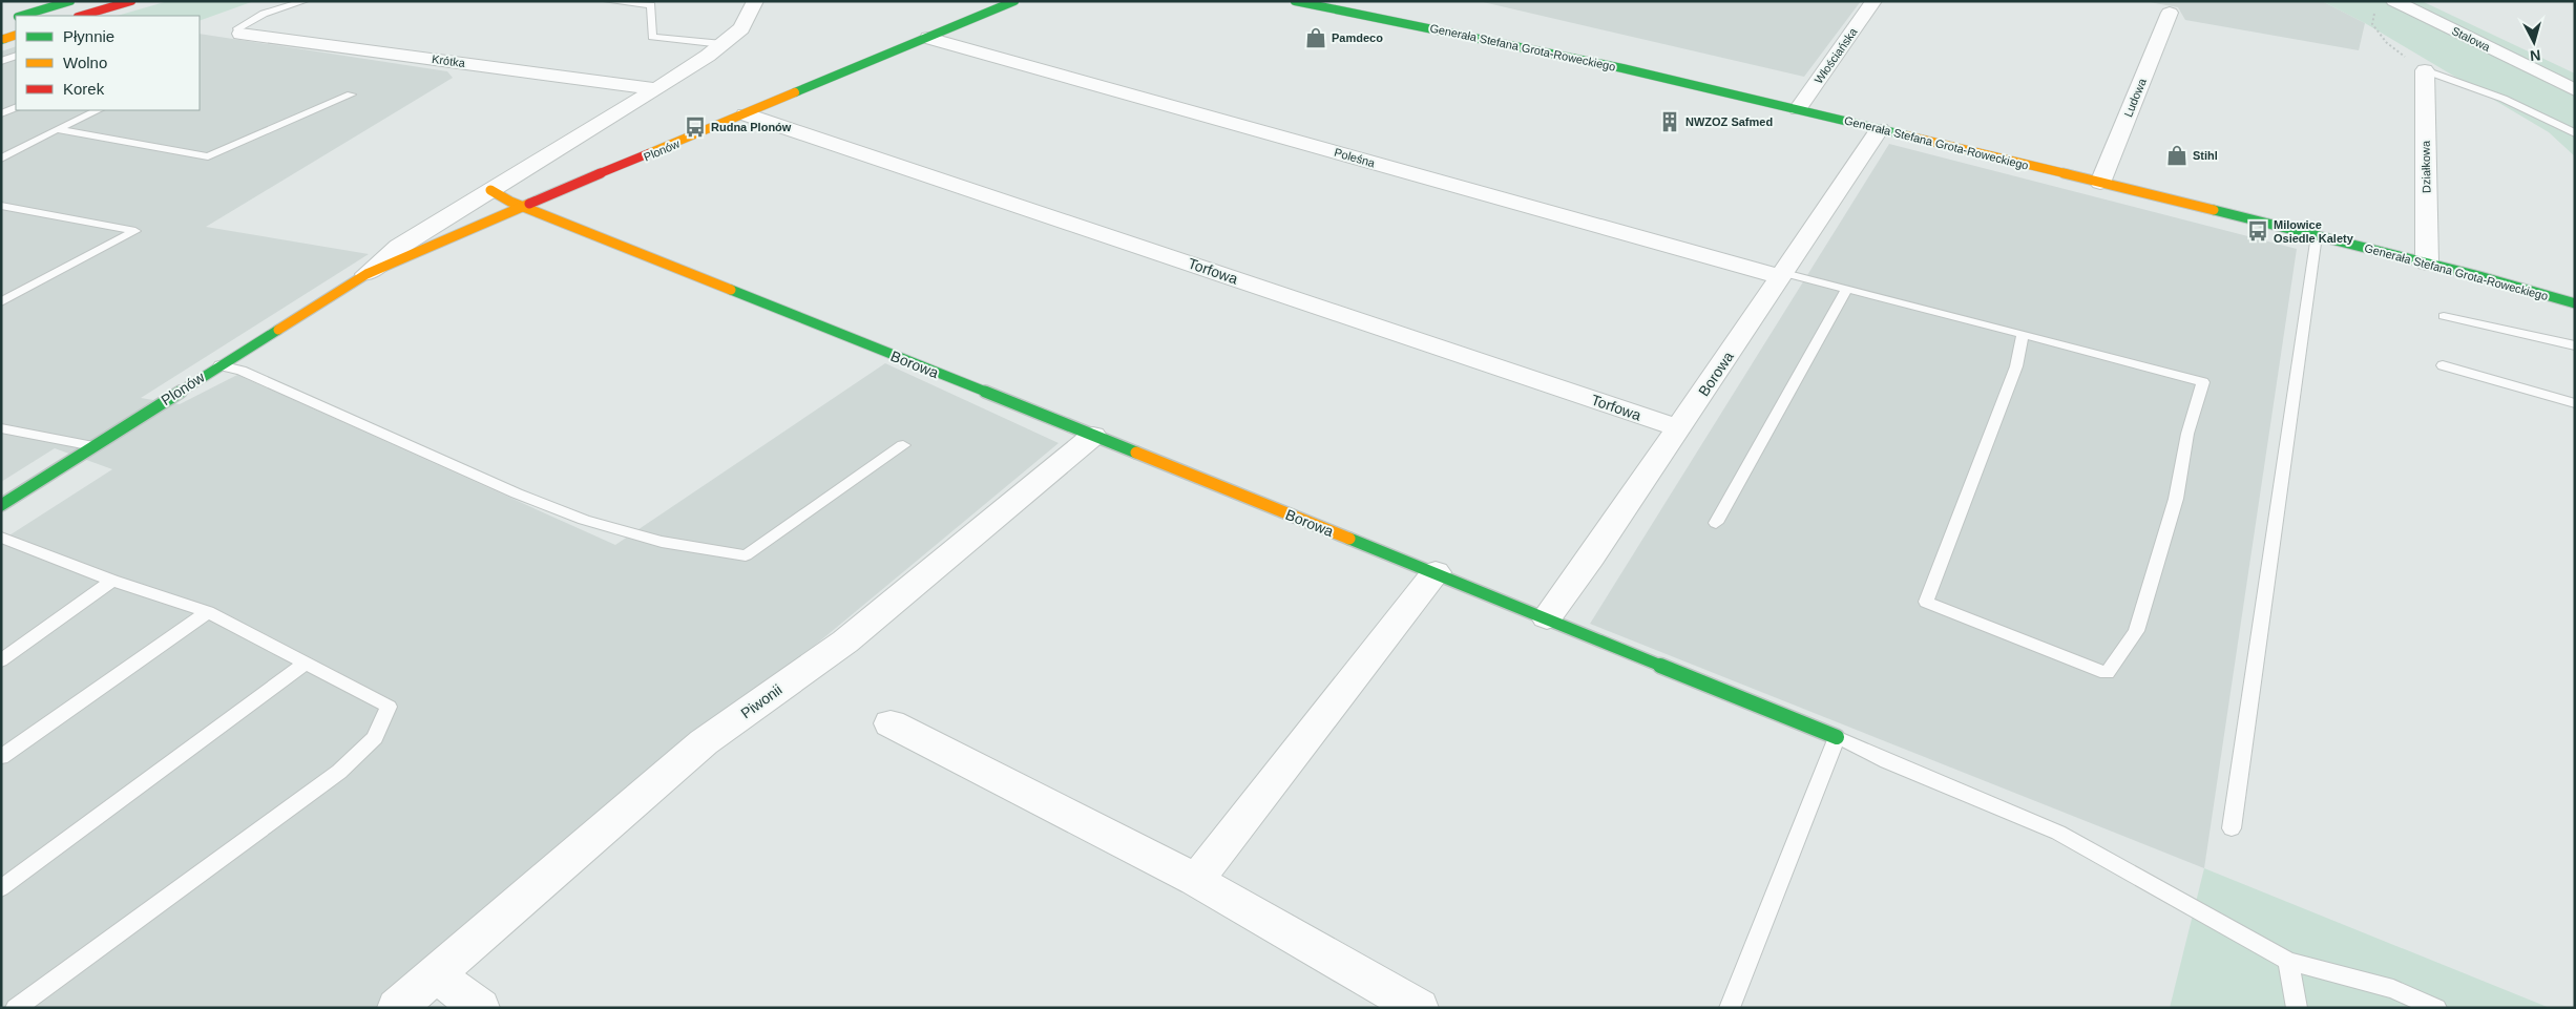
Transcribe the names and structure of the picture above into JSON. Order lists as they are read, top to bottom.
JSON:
{
  "streets": {
    "main road": ["Generała Stefana Grota-Roweckiego", "Plonów", "Borowa"],
    "street": [
      "Stalowa",
      "Włościańska",
      "Krótka",
      "Ludowa",
      "Poleśna",
      "Działkowa",
      "Torfowa",
      "Piwonii"
    ]
  },
  "crossings": [
    ["Generała Stefana Grota-Roweckiego", "Włościańska"],
    ["Generała Stefana Grota-Roweckiego", "Ludowa"],
    ["Generała Stefana Grota-Roweckiego", "Działkowa"],
    ["Generała Stefana Grota-Roweckiego", "Borowa"],
    ["Krótka", "Plonów"],
    ["Plonów", "Poleśna"],
    ["Plonów", "Torfowa"],
    ["Plonów", "Borowa"],
    ["Poleśna", "Borowa"],
    ["Torfowa", "Borowa"],
    ["Borowa", "Piwonii"]
  ],
  "places": {
    "shop": ["Pamdeco", "Stihl"],
    "building": ["NWZOZ Safmed"],
    "bus stop": ["Rudna Plonów", "Milowice Osiedle Kalety"]
  },
  "legend": ["Płynnie", "Wolno", "Korek"],
  "north": "bottom"
}
